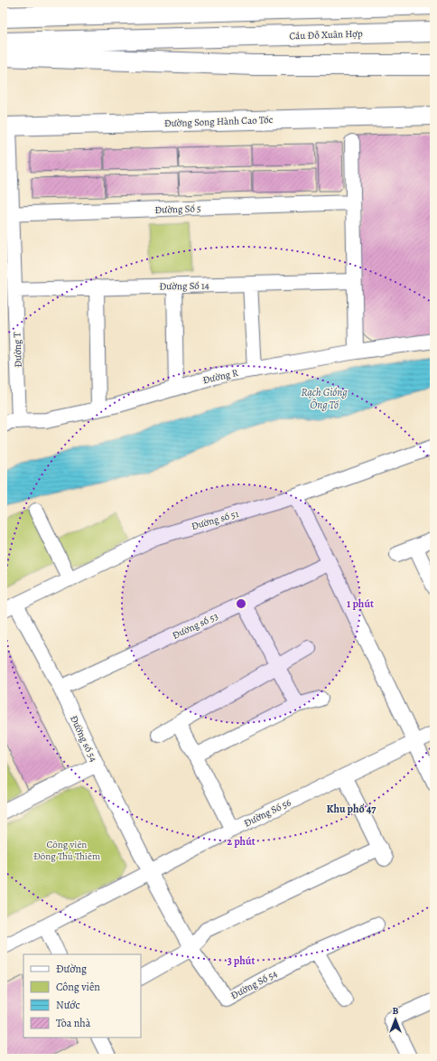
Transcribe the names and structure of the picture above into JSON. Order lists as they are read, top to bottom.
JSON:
{
  "streets": {
    "highway": ["Cầu Đỗ Xuân Hợp"],
    "main road": ["Đường Song Hành Cao Tốc"],
    "street": [
      "Đường Số 5",
      "Đường Số 14",
      "Đường T",
      "Đường R",
      "Đường số 51",
      "Đường số 53",
      "Đường số 54",
      "Đường Số 56",
      "Đường Số 54"
    ]
  },
  "crossings": [
    ["Đường Song Hành Cao Tốc", "Đường T"],
    ["Đường Số 5", "Đường T"],
    ["Đường Số 14", "Đường T"],
    ["Đường T", "Đường R"],
    ["Đường số 51", "Đường số 54"],
    ["Đường số 53", "Đường số 54"],
    ["Đường số 54", "Đường Số 56"],
    ["Đường số 54", "Đường Số 54"],
    ["Đường Số 56", "Đường Số 54"]
  ],
  "districts": ["Khu phố 47"],
  "water": ["Rạch Giồng Ông Tố"],
  "parks": ["Công viên Đông Thủ Thiêm"],
  "legend": [
    "Đường",
    "Công viên",
    "Nước",
    "Tòa nhà"
  ],
  "north": "top",
  "rings": ["1 phút", "2 phút", "3 phút"]
}
